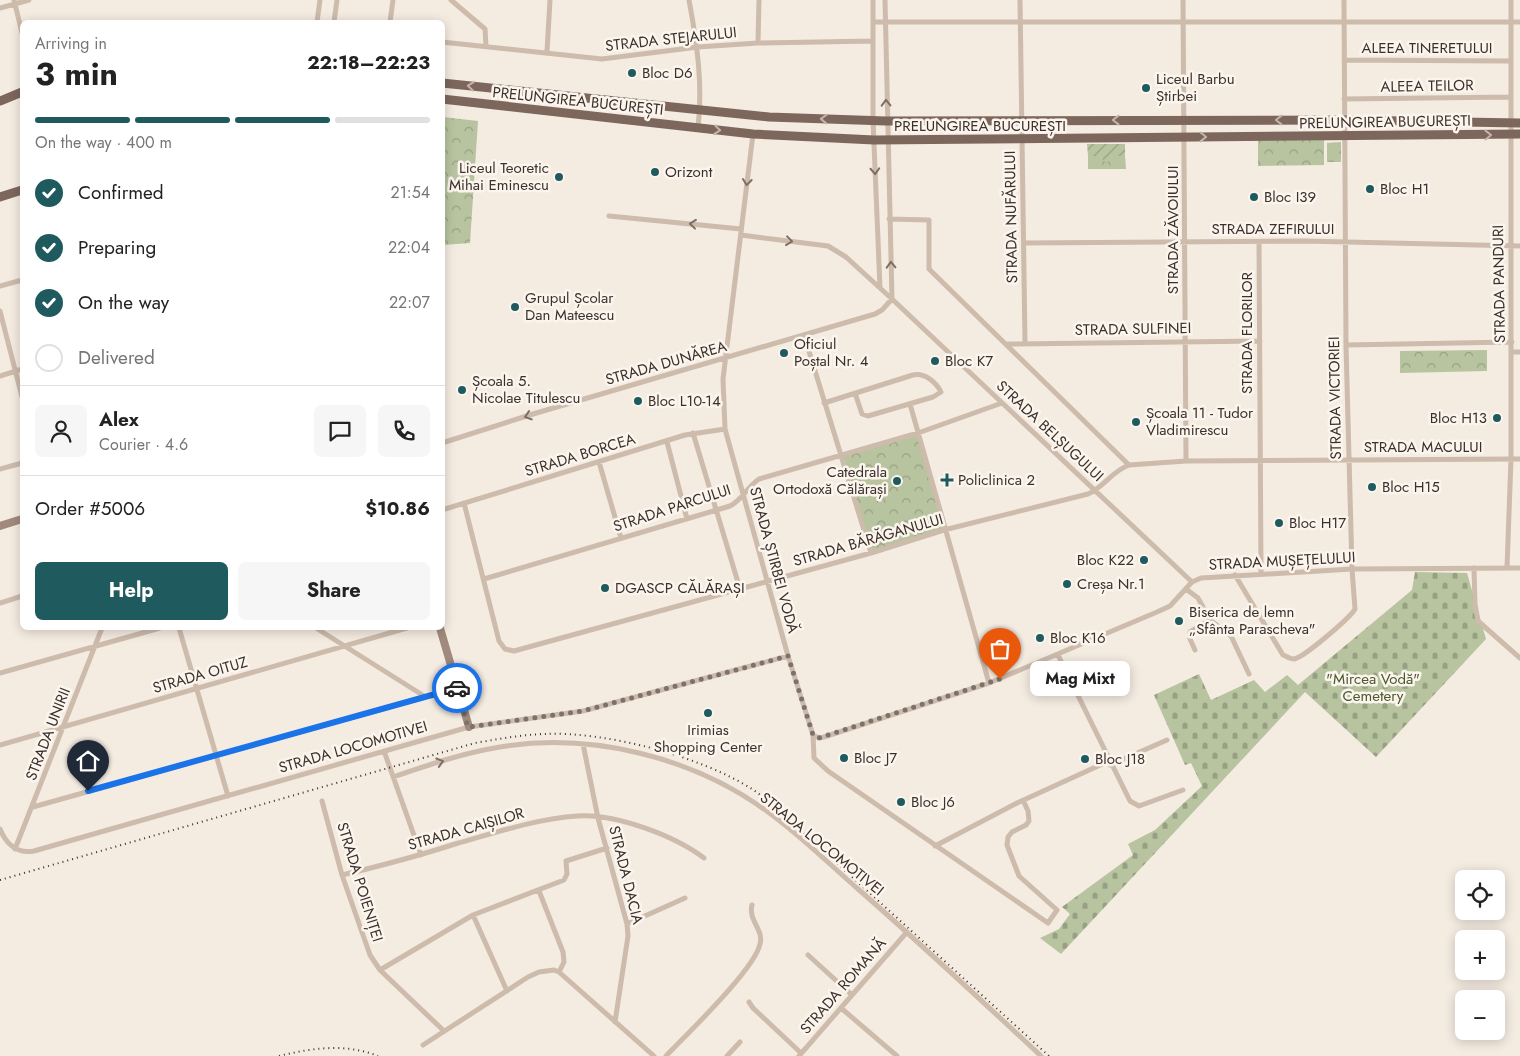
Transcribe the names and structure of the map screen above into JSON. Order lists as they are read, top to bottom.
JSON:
{
  "streets": {
    "main road": ["PRELUNGIREA BUCUREȘTI"],
    "street": [
      "STRADA STEJARULUI",
      "ALEEA TINERETULUI",
      "ALEEA TEILOR",
      "STRADA NUFĂRULUI",
      "STRADA ZEFIRULUI",
      "STRADA ZĂVOIULUI",
      "STRADA PANDURI",
      "STRADA SULFINEI",
      "STRADA FLORILOR",
      "STRADA DUNĂREA",
      "STRADA VICTORIEI",
      "STRADA BELȘUGULUI",
      "STRADA MACULUI",
      "STRADA BORCEA",
      "STRADA PARCULUI",
      "STRADA BĂRĂGANULUI",
      "STRADA ȘTIRBEI VODĂ",
      "STRADA MUȘEȚELULUI",
      "STRADA OITUZ",
      "STRADA UNIRII",
      "STRADA LOCOMOTIVEI",
      "STRADA CAIȘILOR",
      "STRADA DACIA",
      "STRADA POIENIȚEI",
      "STRADA ROMANĂ"
    ]
  },
  "crossings": [
    ["ALEEA TINERETULUI", "STRADA PANDURI"],
    ["ALEEA TINERETULUI", "STRADA VICTORIEI"],
    ["ALEEA TEILOR", "STRADA PANDURI"],
    ["ALEEA TEILOR", "STRADA VICTORIEI"],
    ["PRELUNGIREA BUCUREȘTI", "STRADA NUFĂRULUI"],
    ["PRELUNGIREA BUCUREȘTI", "STRADA ZĂVOIULUI"],
    ["PRELUNGIREA BUCUREȘTI", "STRADA PANDURI"],
    ["PRELUNGIREA BUCUREȘTI", "STRADA VICTORIEI"],
    ["PRELUNGIREA BUCUREȘTI", "STRADA ȘTIRBEI VODĂ"],
    ["STRADA NUFĂRULUI", "STRADA ZEFIRULUI"],
    ["STRADA NUFĂRULUI", "STRADA SULFINEI"],
    ["STRADA ZEFIRULUI", "STRADA ZĂVOIULUI"],
    ["STRADA ZEFIRULUI", "STRADA PANDURI"],
    ["STRADA ZEFIRULUI", "STRADA FLORILOR"],
    ["STRADA ZEFIRULUI", "STRADA VICTORIEI"],
    ["STRADA ZĂVOIULUI", "STRADA SULFINEI"],
    ["STRADA ZĂVOIULUI", "STRADA MACULUI"],
    ["STRADA PANDURI", "STRADA MACULUI"],
    ["STRADA PANDURI", "STRADA MUȘEȚELULUI"],
    ["STRADA SULFINEI", "STRADA FLORILOR"],
    ["STRADA FLORILOR", "STRADA MACULUI"],
    ["STRADA FLORILOR", "STRADA MUȘEȚELULUI"],
    ["STRADA DUNĂREA", "STRADA BELȘUGULUI"],
    ["STRADA DUNĂREA", "STRADA ȘTIRBEI VODĂ"],
    ["STRADA VICTORIEI", "STRADA MACULUI"],
    ["STRADA VICTORIEI", "STRADA MUȘEȚELULUI"],
    ["STRADA BELȘUGULUI", "STRADA MACULUI"],
    ["STRADA BELȘUGULUI", "STRADA PARCULUI"],
    ["STRADA BELȘUGULUI", "STRADA BĂRĂGANULUI"],
    ["STRADA BELȘUGULUI", "STRADA ȘTIRBEI VODĂ"],
    ["STRADA BELȘUGULUI", "STRADA MUȘEȚELULUI"],
    ["STRADA MACULUI", "STRADA BĂRĂGANULUI"],
    ["STRADA BORCEA", "STRADA BĂRĂGANULUI"],
    ["STRADA BORCEA", "STRADA ȘTIRBEI VODĂ"],
    ["STRADA PARCULUI", "STRADA BĂRĂGANULUI"],
    ["STRADA PARCULUI", "STRADA ȘTIRBEI VODĂ"],
    ["STRADA BĂRĂGANULUI", "STRADA ȘTIRBEI VODĂ"],
    ["STRADA ȘTIRBEI VODĂ", "STRADA MUȘEȚELULUI"],
    ["STRADA ȘTIRBEI VODĂ", "STRADA LOCOMOTIVEI"],
    ["STRADA OITUZ", "STRADA UNIRII"],
    ["STRADA UNIRII", "STRADA LOCOMOTIVEI"],
    ["STRADA LOCOMOTIVEI", "STRADA DACIA"],
    ["STRADA LOCOMOTIVEI", "STRADA ROMANĂ"],
    ["STRADA CAIȘILOR", "STRADA DACIA"],
    ["STRADA CAIȘILOR", "STRADA POIENIȚEI"]
  ],
  "one_way": ["STRADA DUNĂREA"],
  "parks": ["\"Mircea Vodă\" Cemetery"],
  "places": {
    "other": [
      "Bloc D6",
      "Liceul Barbu Știrbei",
      "Orizont",
      "Liceul Teoretic Mihai Eminescu",
      "Bloc H1",
      "Bloc I39",
      "Grupul Școlar Dan Mateescu",
      "Oficiul Poștal Nr. 4",
      "Bloc K7",
      "Școala 5. Nicolae Titulescu",
      "Bloc L10-14",
      "Bloc H13",
      "Școala 11 - Tudor Vladimirescu",
      "Catedrala Ortodoxă Călărași",
      "Bloc H15",
      "Bloc H17",
      "Bloc K22",
      "Creșa Nr.1",
      "DGASCP CĂLĂRAȘI",
      "Biserica de lemn „Sfânta Parascheva\"",
      "Bloc K16",
      "Mag Mixt",
      "Irimias Shopping Center",
      "Bloc J7",
      "Bloc J18",
      "Bloc J6"
    ],
    "health": ["Policlinica 2"]
  },
  "page": {
    "heading": ["3 min", "Arriving in", "22:18–22:23"],
    "panel": [
      "Alex",
      "Courier · 4.6",
      "Order #5006",
      "$10.86"
    ],
    "bar": "On the way · 400 m",
    "list": [
      ["Confirmed", "21:54"],
      ["Preparing", "22:04"],
      ["On the way", "22:07"],
      "Delivered"
    ],
    "buttons": ["Help", "Share"],
    "bubble": "Mag Mixt",
    "map_buttons": ["+", "−"]
  }
}
